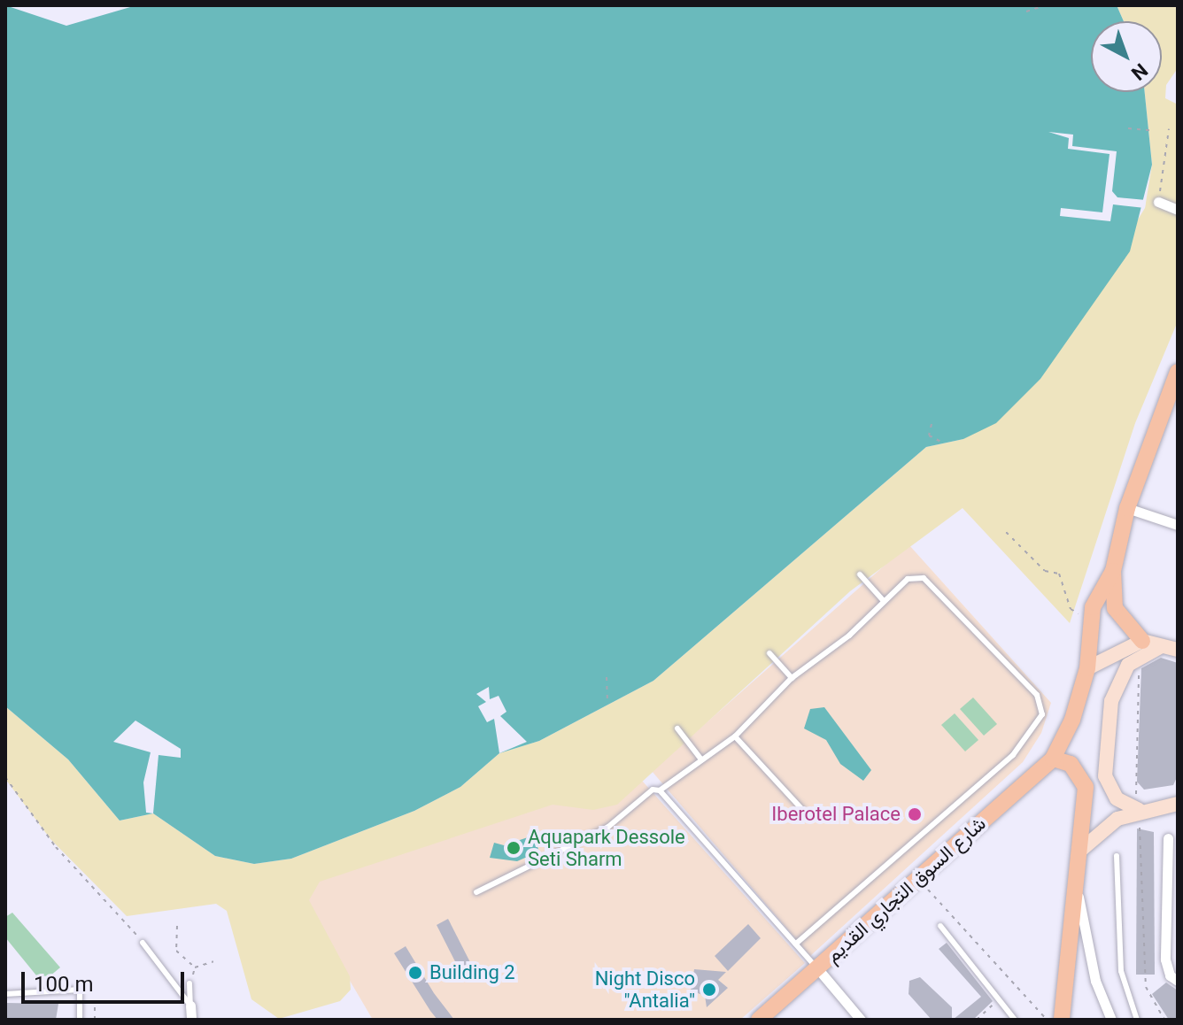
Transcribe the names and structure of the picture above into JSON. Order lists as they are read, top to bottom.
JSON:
{
  "streets": {
    "main road": ["شارع السوق التجاري القديم"]
  },
  "places": [
    "Iberotel Palace",
    "Aquapark Dessole Seti Sharm",
    "Building 2",
    "Night Disco \"Antalia\""
  ],
  "scale_bar": "100 m",
  "north": "bottom right"
}
